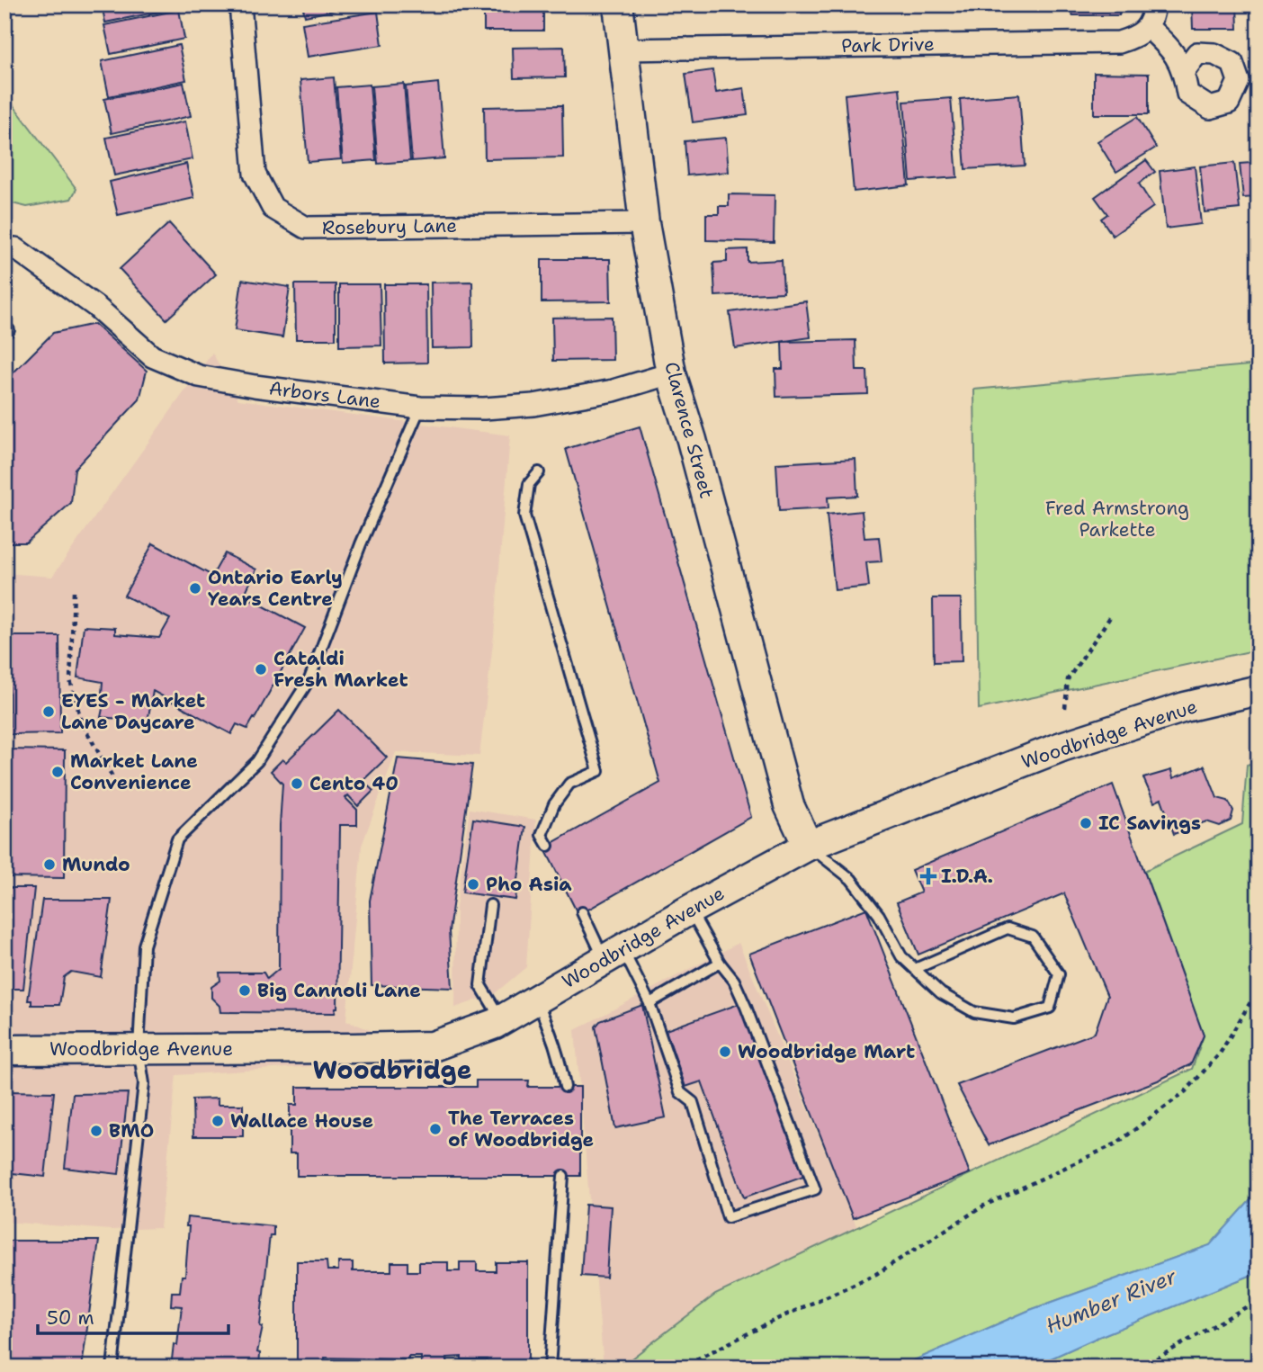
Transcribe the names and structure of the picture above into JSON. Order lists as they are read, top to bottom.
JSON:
{
  "streets": {
    "street": [
      "Park Drive",
      "Rosebury Lane",
      "Arbors Lane",
      "Clarence Street",
      "Woodbridge Avenue"
    ]
  },
  "crossings": [
    ["Park Drive", "Clarence Street"],
    ["Rosebury Lane", "Clarence Street"],
    ["Arbors Lane", "Clarence Street"],
    ["Clarence Street", "Woodbridge Avenue"]
  ],
  "districts": ["Woodbridge"],
  "water": ["Humber River"],
  "parks": ["Fred Armstrong Parkette"],
  "places": {
    "other": [
      "Ontario Early Years Centre",
      "Cataldi Fresh Market",
      "EYES - Market Lane Daycare",
      "Market Lane Convenience",
      "Cento 40",
      "IC Savings",
      "Mundo",
      "Pho Asia",
      "Big Cannoli Lane",
      "Woodbridge Mart",
      "Wallace House",
      "The Terraces of Woodbridge",
      "BMO"
    ],
    "health": ["I.D.A."]
  },
  "scale_bar": "50 m"
}
